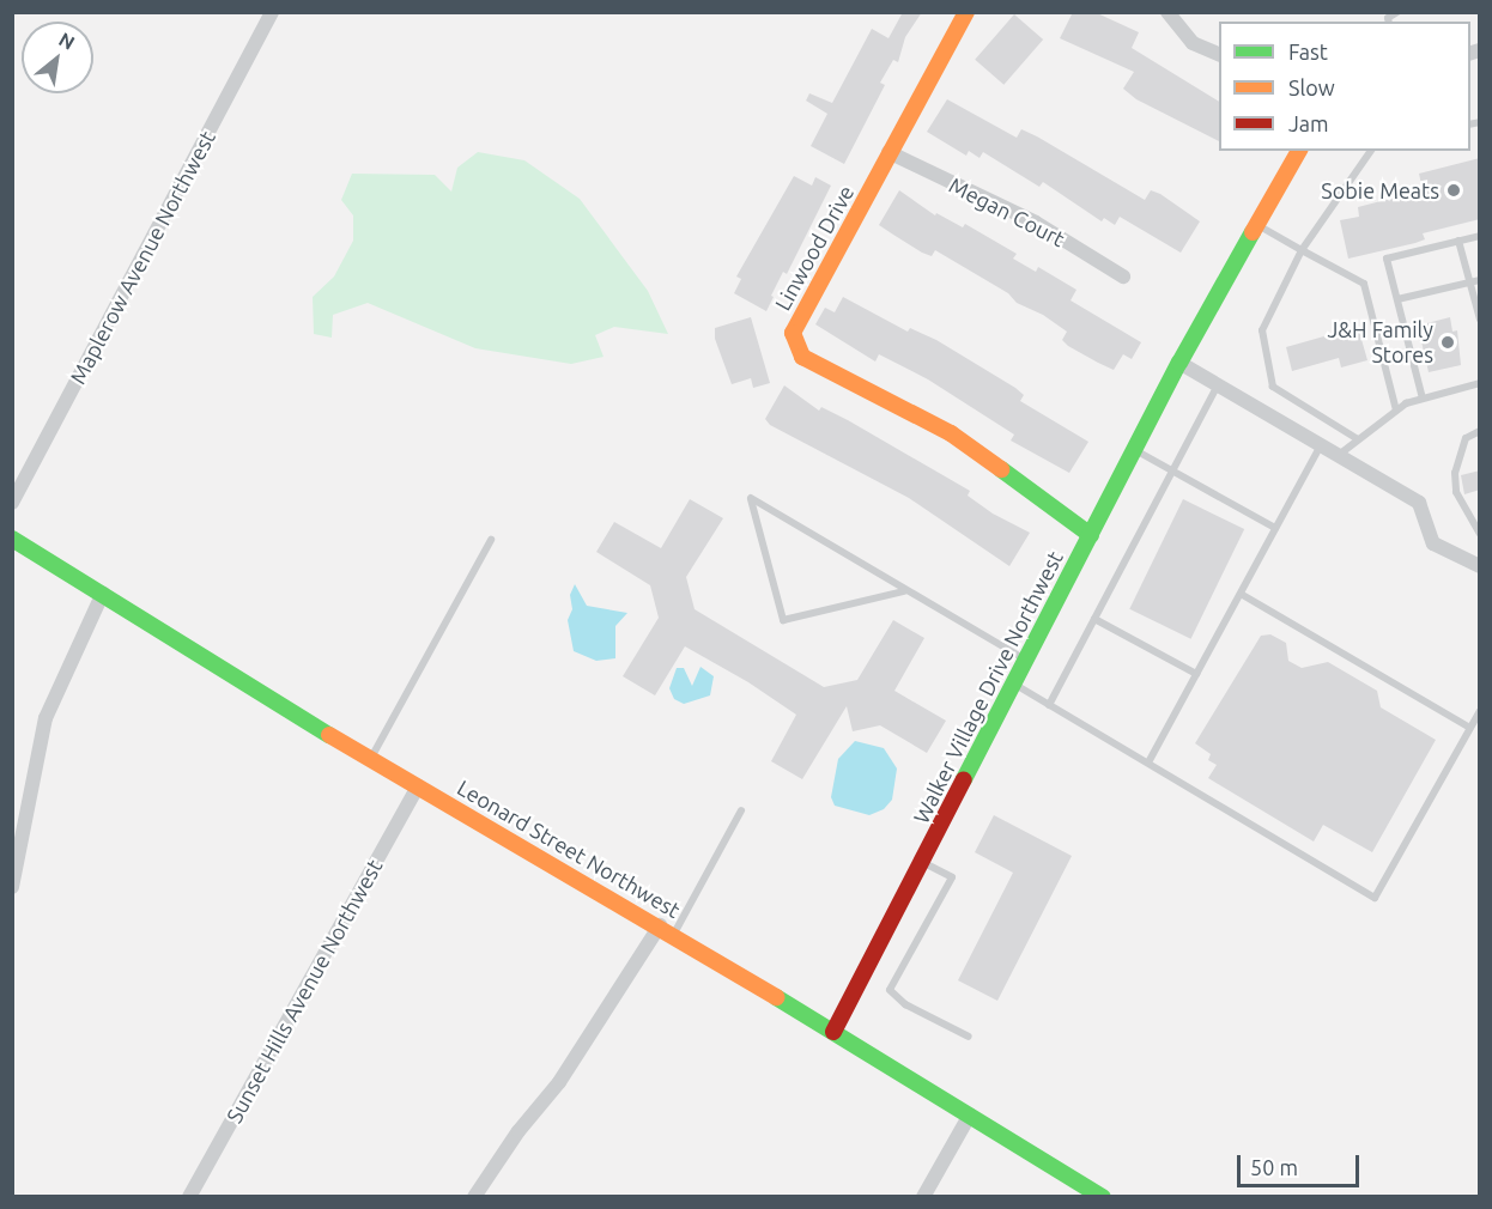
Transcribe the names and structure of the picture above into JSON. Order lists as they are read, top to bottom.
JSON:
{
  "streets": {
    "street": [
      "Megan Court",
      "Linwood Drive",
      "Maplerow Avenue Northwest",
      "Walker Village Drive Northwest",
      "Leonard Street Northwest",
      "Sunset Hills Avenue Northwest"
    ]
  },
  "crossings": [
    ["Megan Court", "Linwood Drive"],
    ["Linwood Drive", "Walker Village Drive Northwest"],
    ["Walker Village Drive Northwest", "Leonard Street Northwest"],
    ["Leonard Street Northwest", "Sunset Hills Avenue Northwest"]
  ],
  "places": ["Sobie Meats", "J&H Family Stores"],
  "legend": ["Fast", "Slow", "Jam"],
  "scale_bar": "50 m",
  "north": "top right"
}
